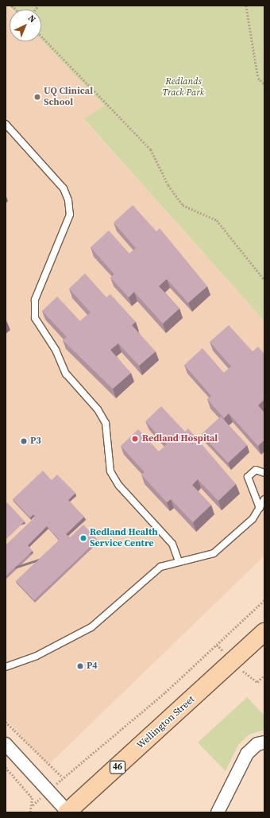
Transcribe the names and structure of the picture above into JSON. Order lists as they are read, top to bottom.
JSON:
{
  "streets": {
    "main road": ["Wellington Street", "46"]
  },
  "parks": ["Redlands Track Park"],
  "places": [
    "UQ Clinical School",
    "Redland Hospital",
    "P3",
    "Redland Health Service Centre",
    "P4"
  ],
  "north": "top right"
}
